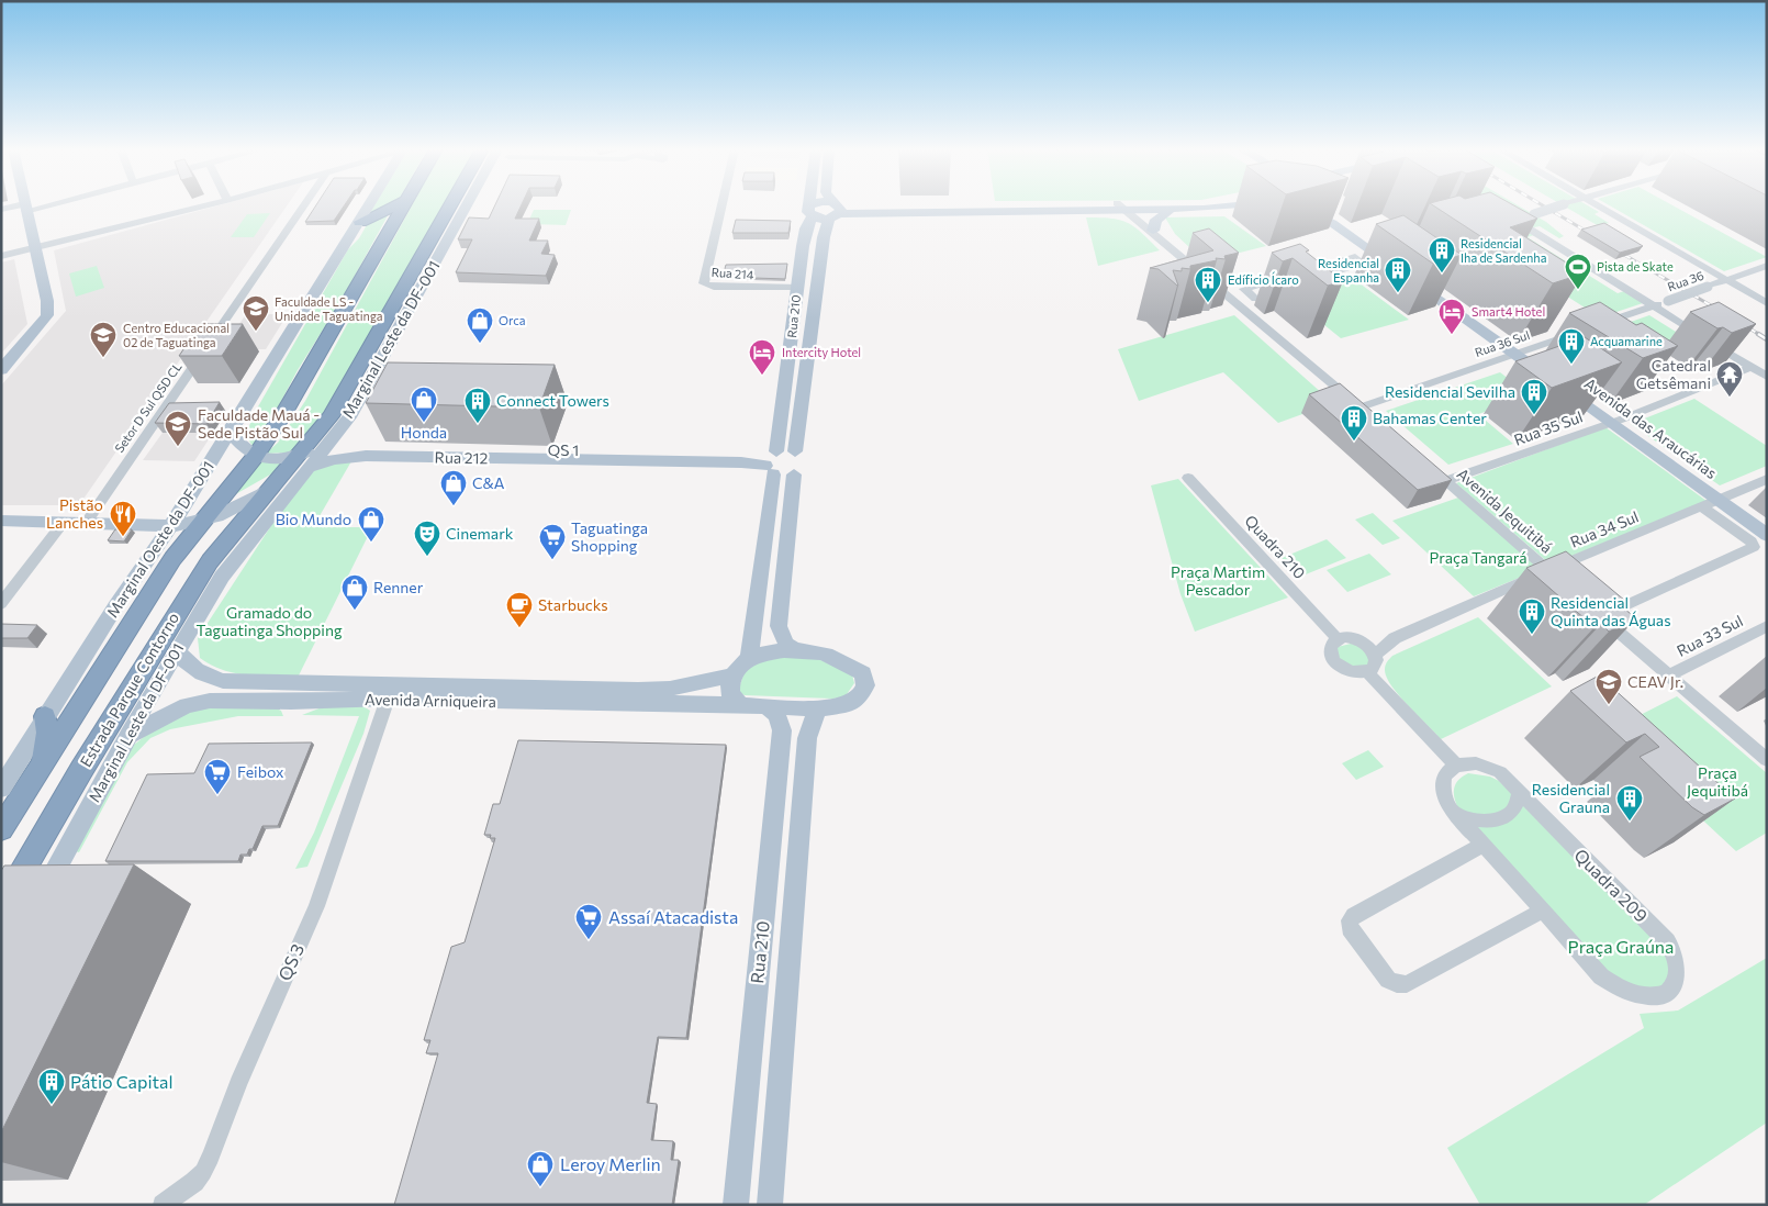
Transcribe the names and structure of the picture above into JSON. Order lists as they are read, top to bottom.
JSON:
{
  "streets": {
    "highway": ["Estrada Parque Contorno"],
    "main road": [
      "Rua 210",
      "Marginal Leste da DF-001",
      "Avenida das Araucárias",
      "QS 1",
      "Rua 212",
      "Marginal Oeste da DF-001",
      "Avenida Arniqueira"
    ],
    "street": [
      "Rua 214",
      "Rua 36",
      "Rua 36 Sul",
      "Setor D Sul QSD CL",
      "Rua 35 Sul",
      "Avenida Jequitibá",
      "Rua 34 Sul",
      "Quadra 210",
      "Rua 33 Sul",
      "Quadra 209",
      "QS 3"
    ]
  },
  "crossings": [
    ["Rua 214", "Rua 210"],
    ["Rua 210", "QS 1"],
    ["Rua 210", "Rua 212"],
    ["Rua 210", "Avenida Arniqueira"],
    ["Marginal Leste da DF-001", "Rua 212"],
    ["Marginal Leste da DF-001", "Estrada Parque Contorno"],
    ["Marginal Leste da DF-001", "Avenida Arniqueira"],
    ["Rua 36 Sul", "Avenida das Araucárias"],
    ["Rua 35 Sul", "Avenida das Araucárias"],
    ["Rua 35 Sul", "Avenida Jequitibá"],
    ["Avenida das Araucárias", "Rua 34 Sul"],
    ["QS 1", "Rua 212"],
    ["Rua 212", "Estrada Parque Contorno"],
    ["Avenida Jequitibá", "Rua 34 Sul"],
    ["Rua 34 Sul", "Quadra 210"],
    ["Avenida Arniqueira", "QS 3"]
  ],
  "parks": [
    "Praça Tangará",
    "Praça Martim Pescador",
    "Gramado do Taguatinga Shopping",
    "Praça Jequitibá",
    "Praça Graúna"
  ],
  "places": {
    "building": [
      "Residencial Iha de Sardenha",
      "Residencial Espanha",
      "Edíficio Ícaro",
      "Acquamarine",
      "Residencial Sevilha",
      "Connect Towers",
      "Bahamas Center",
      "Residencial Quinta das Águas",
      "Residencial Grauna",
      "Pátio Capital"
    ],
    "sports": ["Pista de Skate"],
    "school or university": [
      "Faculdade LS - Unidade Taguatinga",
      "Centro Educacional 02 de Taguatinga",
      "Faculdade Mauá - Sede Pistão Sul",
      "CEAV Jr."
    ],
    "hotel": ["Smart4 Hotel", "Intercity Hotel"],
    "shop": [
      "Orca",
      "Honda",
      "C&A",
      "Bio Mundo",
      "Renner",
      "Leroy Merlin"
    ],
    "temple": ["Catedral Getsêmani"],
    "restaurant": ["Pistão Lanches"],
    "theatre": ["Cinemark"],
    "supermarket": ["Taguatinga Shopping", "Feibox", "Assaí Atacadista"],
    "cafe": ["Starbucks"]
  }
}
